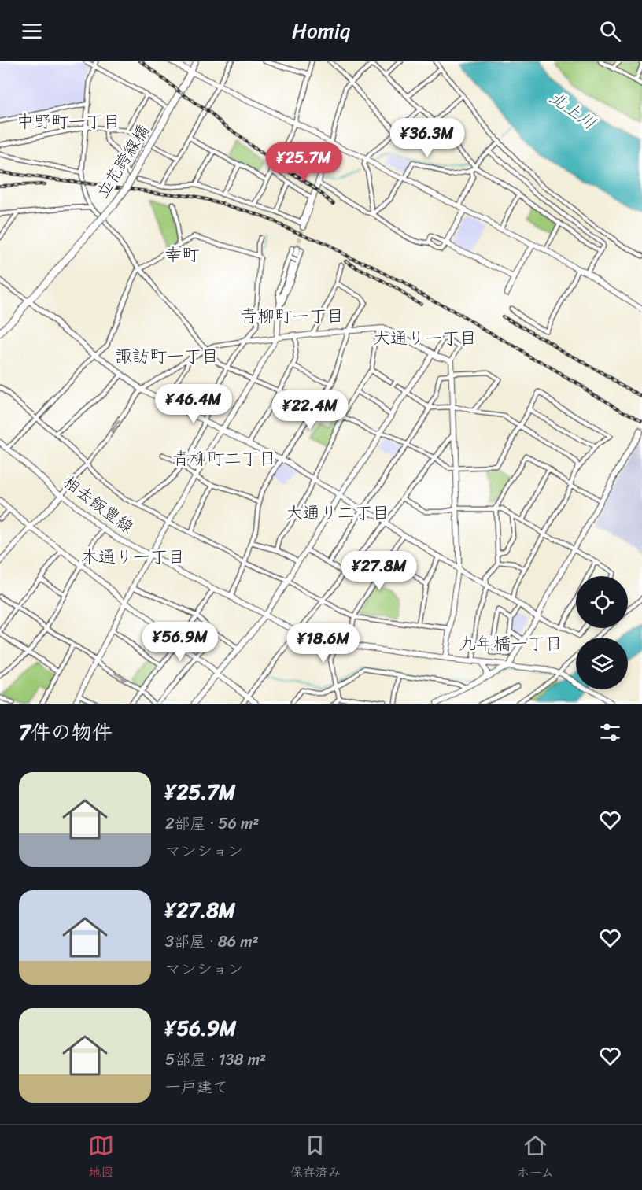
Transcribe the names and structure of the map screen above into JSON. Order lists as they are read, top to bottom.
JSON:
{
  "streets": {
    "highway": ["立花跨線橋"],
    "street": ["相去飯豊線"]
  },
  "districts": [
    "中野町一丁目",
    "幸町",
    "青柳町一丁目",
    "大通り一丁目",
    "諏訪町一丁目",
    "青柳町二丁目",
    "大通り二丁目",
    "本通り一丁目",
    "九年橋一丁目"
  ],
  "water": ["北上川"],
  "page": {
    "header": "Homiq",
    "price": [
      "¥36.3M",
      "¥25.7M",
      "¥46.4M",
      "¥22.4M",
      "¥27.8M",
      "¥56.9M",
      "¥18.6M"
    ],
    "heading": "7件の物件",
    "list": [
      {
        "name": "¥25.7M",
        "note": "2部屋 · 56 m² · マンション"
      },
      {
        "name": "¥27.8M",
        "note": "3部屋 · 86 m² · マンション"
      },
      {
        "name": "¥56.9M",
        "note": "5部屋 · 138 m² · 一戸建て"
      }
    ],
    "tabs": ["地図", "保存済み", "ホーム"]
  }
}
